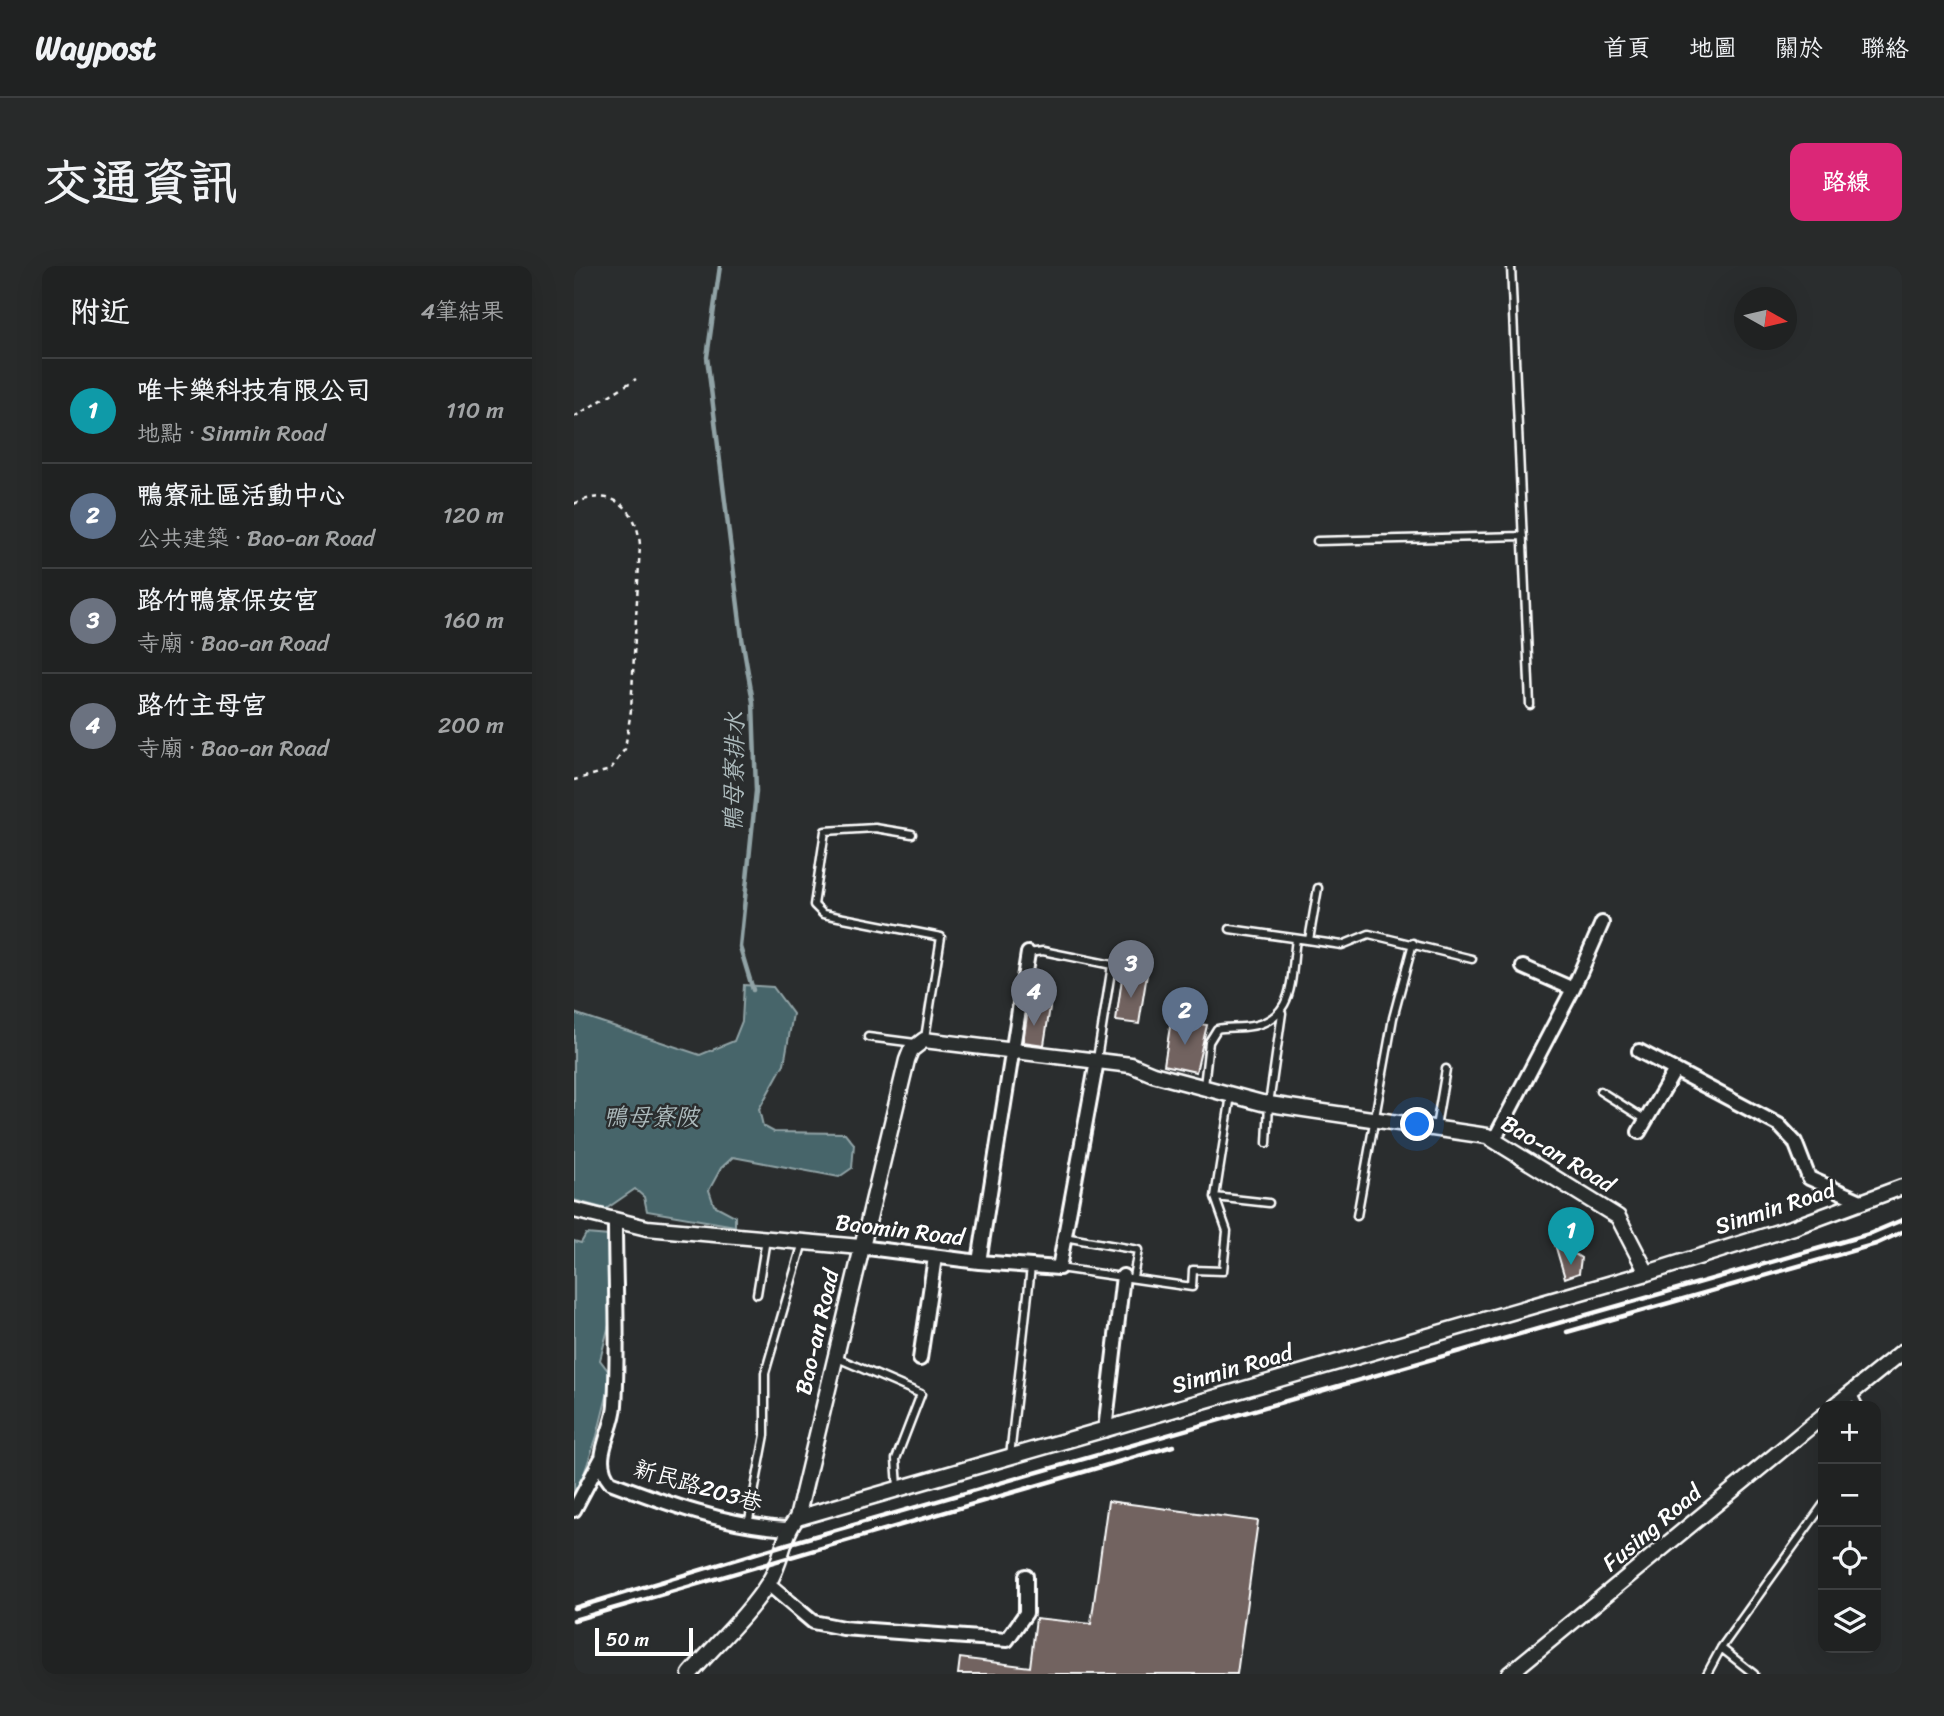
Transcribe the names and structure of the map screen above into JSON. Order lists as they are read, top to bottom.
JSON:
{
  "streets": {
    "street": [
      "Bao-an Road",
      "Sinmin Road",
      "Baomin Road",
      "新民路203巷",
      "Fusing Road"
    ]
  },
  "crossings": [
    ["Bao-an Road", "Sinmin Road"],
    ["Bao-an Road", "Baomin Road"],
    ["Bao-an Road", "新民路203巷"],
    ["Sinmin Road", "新民路203巷"]
  ],
  "water": ["鴨母寮排水", "鴨母寮陂"],
  "scale_bar": "50 m",
  "north": "right",
  "page": {
    "header": "Waypost",
    "nav": [
      "首頁",
      "地圖",
      "關於",
      "聯絡"
    ],
    "title": "交通資訊",
    "buttons": "路線",
    "heading": ["附近", "4筆結果"],
    "list": [
      {
        "mark": "1",
        "name": "唯卡樂科技有限公司",
        "note": "地點 · Sinmin Road",
        "value": "110 m"
      },
      {
        "mark": "2",
        "name": "鴨寮社區活動中心",
        "note": "公共建築 · Bao-an Road",
        "value": "120 m"
      },
      {
        "mark": "3",
        "name": "路竹鴨寮保安宮",
        "note": "寺廟 · Bao-an Road",
        "value": "160 m"
      },
      {
        "mark": "4",
        "name": "路竹主母宮",
        "note": "寺廟 · Bao-an Road",
        "value": "200 m"
      }
    ],
    "pins": [
      "3",
      "4",
      "2",
      "1"
    ],
    "map_buttons": ["+", "−"],
    "scale": "50 m"
  }
}
